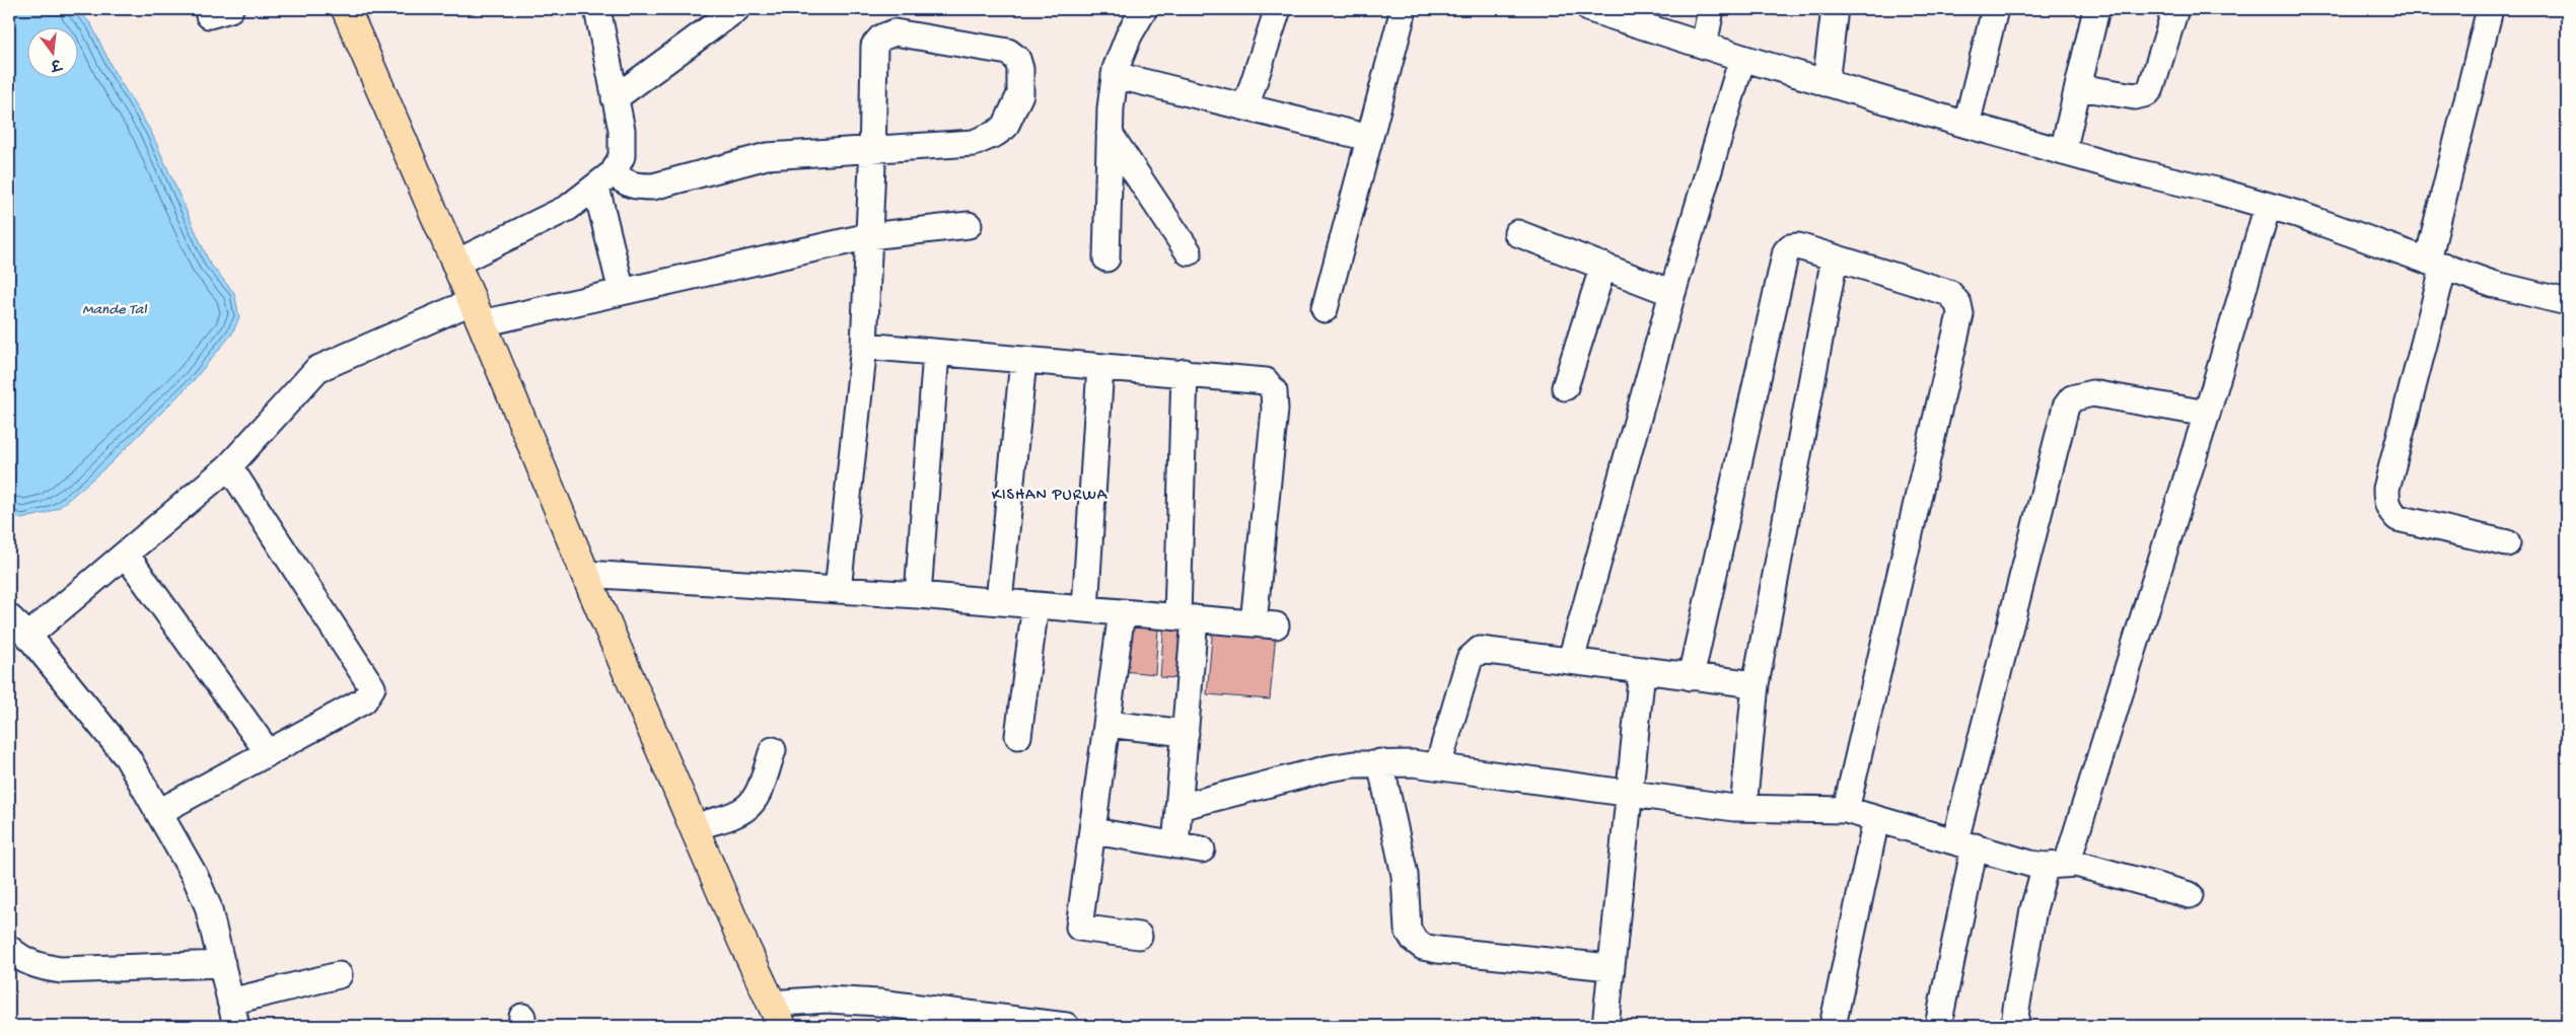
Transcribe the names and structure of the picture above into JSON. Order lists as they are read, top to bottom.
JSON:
{
  "districts": ["KISHAN PURWA"],
  "water": ["Mande Tal"],
  "north": "bottom"
}
